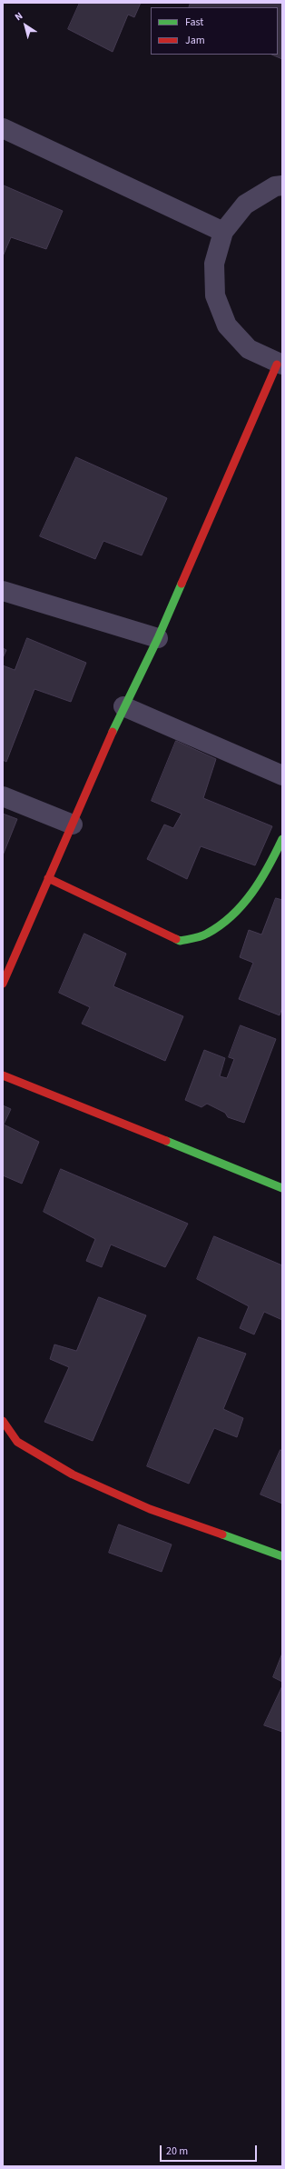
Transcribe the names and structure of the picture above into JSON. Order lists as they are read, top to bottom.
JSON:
{
  "legend": ["Fast", "Jam"],
  "scale_bar": "20 m",
  "north": "top left"
}
